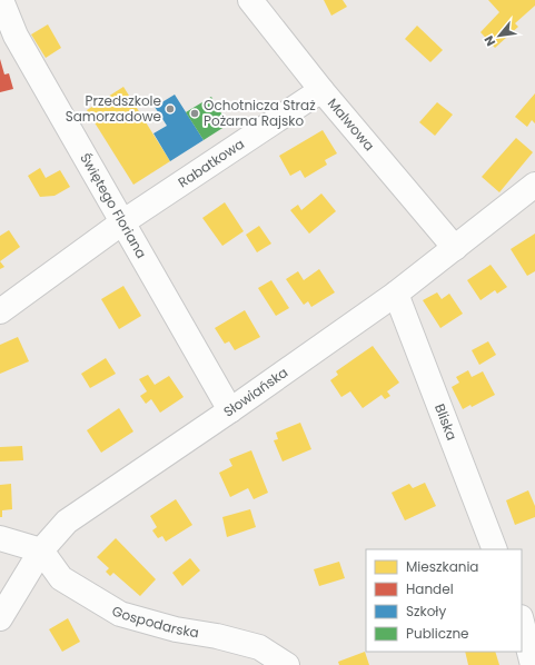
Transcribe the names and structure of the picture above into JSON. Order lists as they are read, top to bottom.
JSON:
{
  "streets": {
    "street": [
      "Malwowa",
      "Rabatkowa",
      "Świętego Floriana",
      "Słowiańska",
      "Bliska",
      "Gospodarska"
    ]
  },
  "crossings": [
    ["Malwowa", "Rabatkowa"],
    ["Malwowa", "Słowiańska"],
    ["Rabatkowa", "Świętego Floriana"],
    ["Świętego Floriana", "Słowiańska"],
    ["Słowiańska", "Bliska"],
    ["Słowiańska", "Gospodarska"]
  ],
  "places": ["Przedszkole Samorzadowe", "Ochotnicza Straż Pożarna Rajsko"],
  "legend": [
    "Mieszkania",
    "Handel",
    "Szkoły",
    "Publiczne"
  ],
  "north": "bottom left"
}
